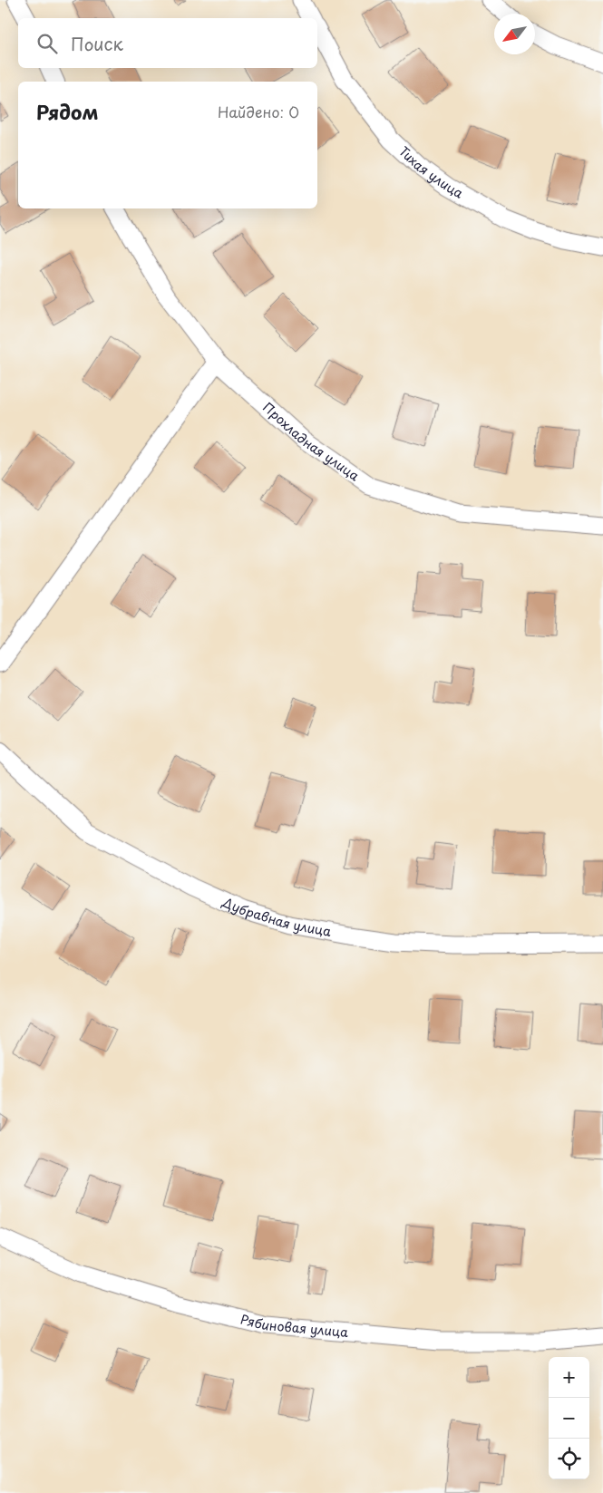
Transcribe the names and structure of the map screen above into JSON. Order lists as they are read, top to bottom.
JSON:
{
  "streets": {
    "street": [
      "Тихая улица",
      "Прохладная улица",
      "Дубравная улица",
      "Рябиновая улица"
    ]
  },
  "north": "bottom left",
  "page": {
    "search": "Поиск",
    "heading": ["Рядом", "Найдено: 0"],
    "map_buttons": ["+", "−"]
  }
}
